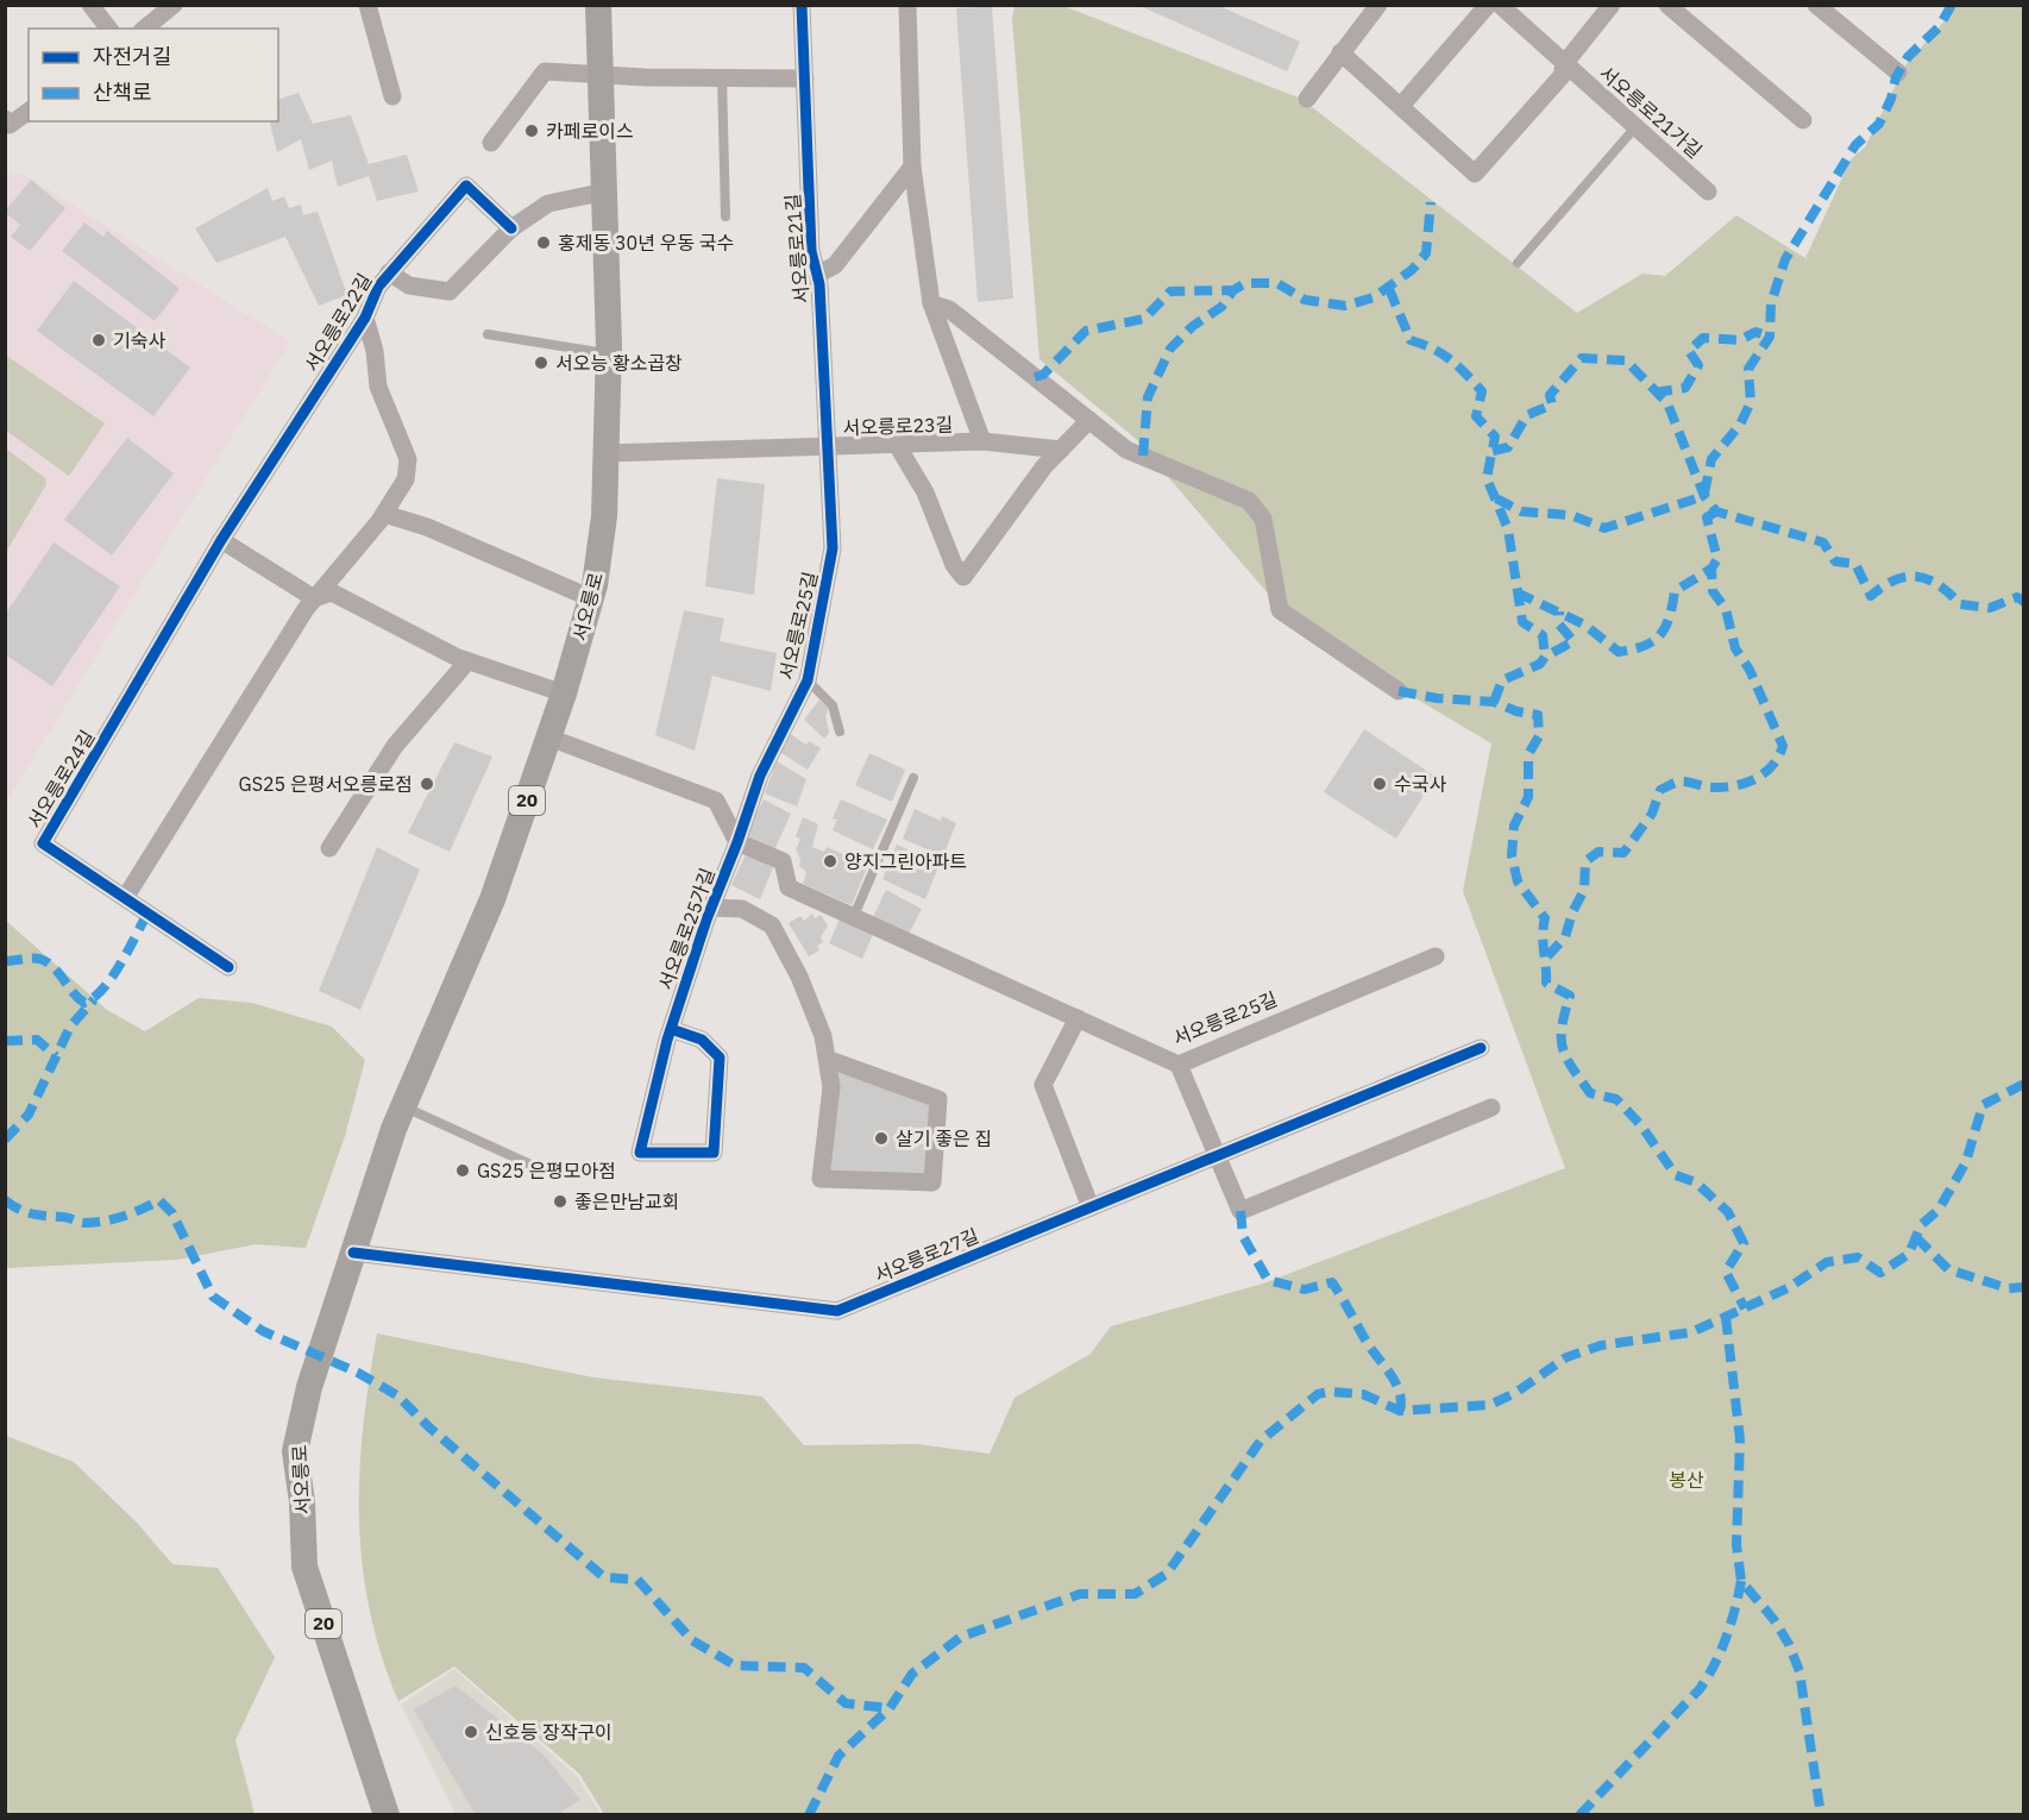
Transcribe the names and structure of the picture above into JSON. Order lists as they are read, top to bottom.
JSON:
{
  "streets": {
    "main road": ["서오릉로", "20"],
    "street": [
      "서오릉로21가길",
      "서오릉로21길",
      "서오릉로22길",
      "서오릉로23길",
      "서오릉로25길",
      "서오릉로24길",
      "서오릉로25가길",
      "서오릉로27길"
    ]
  },
  "crossings": [
    ["서오릉로21길", "서오릉로23길"],
    ["서오릉로21길", "서오릉로25길"],
    ["서오릉로22길", "서오릉로24길"],
    ["서오릉로23길", "서오릉로"],
    ["서오릉로23길", "서오릉로25길"],
    ["서오릉로", "서오릉로27길"],
    ["서오릉로25길", "서오릉로25가길"]
  ],
  "parks": ["봉산"],
  "places": [
    "카페로이스",
    "홍제동 30년 우동 국수",
    "기숙사",
    "서오능 황소곱창",
    "GS25 은평서오릉로점",
    "수국사",
    "양지그린아파트",
    "살기 좋은 집",
    "GS25 은평모아점",
    "좋은만남교회",
    "신호등 장작구이"
  ],
  "legend": ["자전거길", "산책로"]
}
